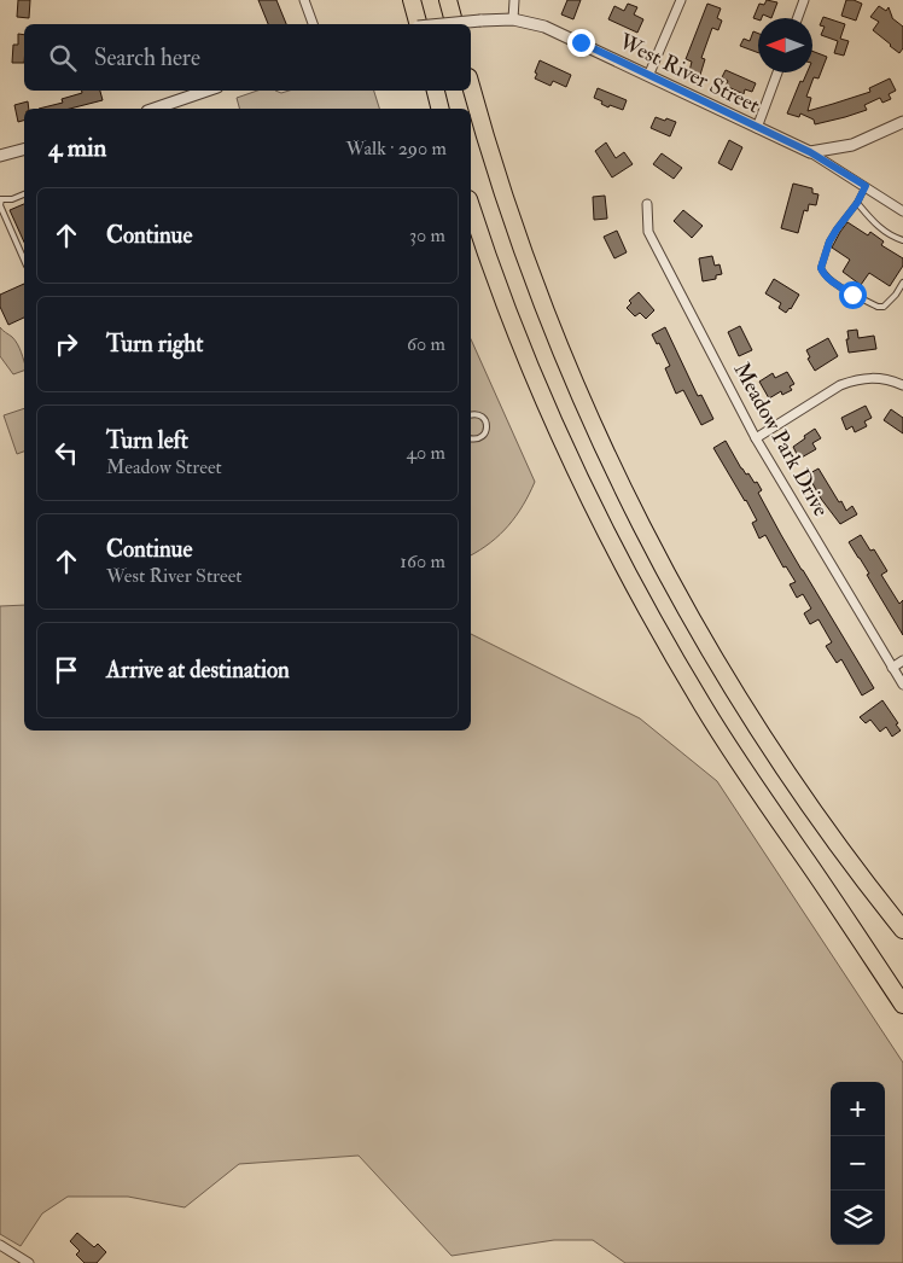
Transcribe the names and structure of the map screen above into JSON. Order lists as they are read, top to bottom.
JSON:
{
  "streets": {
    "street": ["West River Street", "Meadow Park Drive"]
  },
  "north": "left",
  "page": {
    "search": "Search here",
    "heading": ["4 min", "Walk · 290 m"],
    "list": [
      ["Continue", "30 m"],
      ["Turn right", "60 m"],
      ["Turn left", "Meadow Street", "40 m"],
      ["Continue", "West River Street", "160 m"],
      "Arrive at destination"
    ],
    "map_buttons": ["+", "−"]
  }
}
